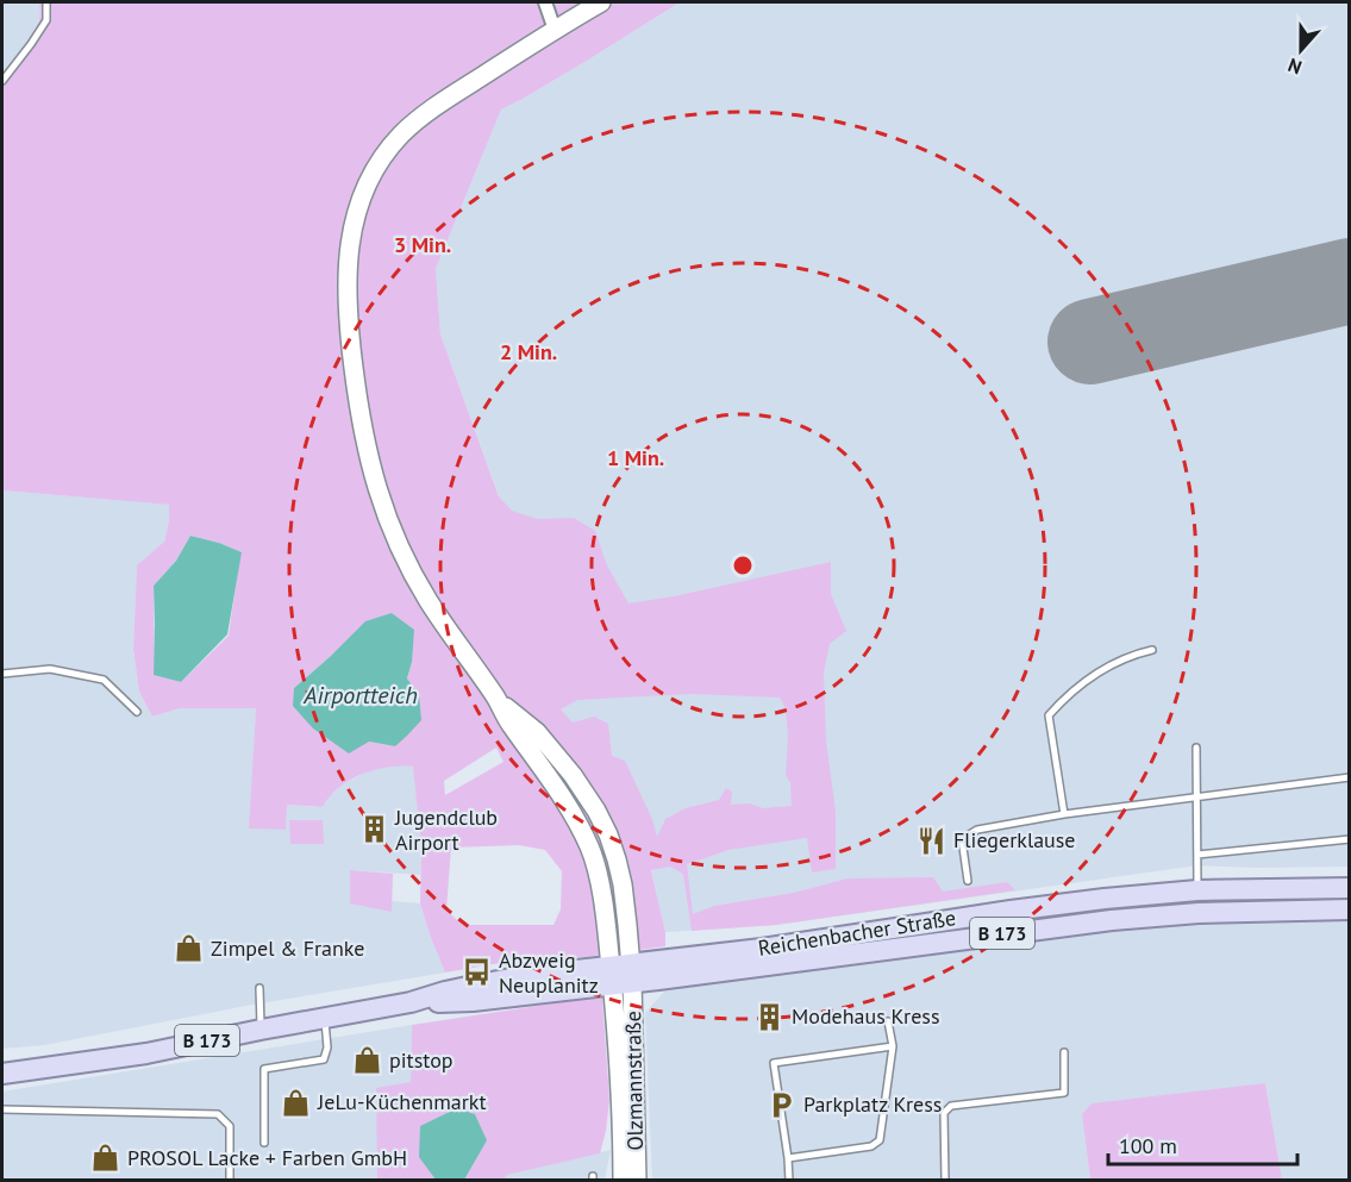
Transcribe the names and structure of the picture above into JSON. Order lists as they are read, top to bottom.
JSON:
{
  "streets": {
    "main road": ["Reichenbacher Straße", "B 173", "Olzmannstraße"]
  },
  "crossings": [
    ["Reichenbacher Straße", "Olzmannstraße"]
  ],
  "water": ["Airportteich"],
  "places": {
    "building": ["Jugendclub Airport", "Modehaus Kress"],
    "restaurant": ["Fliegerklause"],
    "shop": [
      "Zimpel & Franke",
      "pitstop",
      "JeLu-Küchenmarkt",
      "PROSOL Lacke + Farben GmbH"
    ],
    "bus stop": ["Abzweig Neuplanitz"],
    "parking": ["Parkplatz Kress"]
  },
  "scale_bar": "100 m",
  "north": "bottom",
  "rings": ["3 Min.", "2 Min.", "1 Min."]
}
